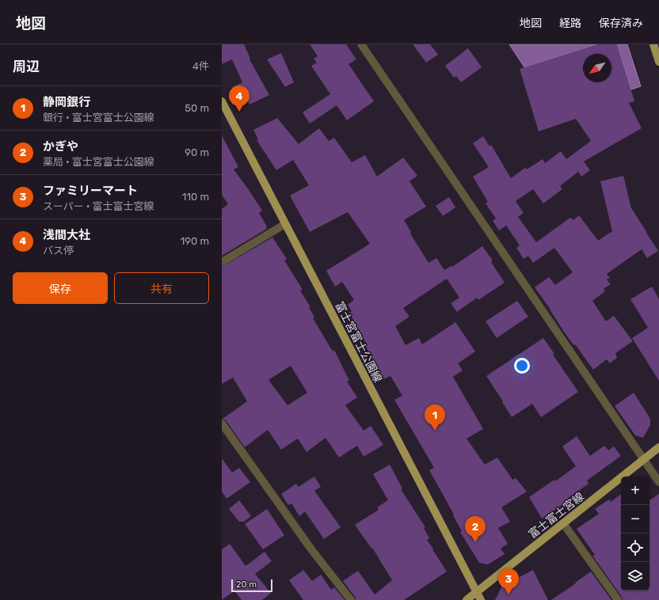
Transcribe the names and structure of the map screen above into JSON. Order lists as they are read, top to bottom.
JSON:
{
  "streets": {
    "main road": ["富士宮富士公園線", "富士富士宮線"]
  },
  "crossings": [
    ["富士宮富士公園線", "富士富士宮線"]
  ],
  "scale_bar": "20 m",
  "north": "bottom left",
  "page": {
    "header": "地図",
    "nav": ["地図", "経路", "保存済み"],
    "heading": ["周辺", "4件"],
    "list": [
      {
        "mark": "1",
        "name": "静岡銀行",
        "note": "銀行 · 富士宮富士公園線",
        "value": "50 m"
      },
      {
        "mark": "2",
        "name": "かぎや",
        "note": "薬局 · 富士宮富士公園線",
        "value": "90 m"
      },
      {
        "mark": "3",
        "name": "ファミリーマート",
        "note": "スーパー · 富士富士宮線",
        "value": "110 m"
      },
      {
        "mark": "4",
        "name": "浅間大社",
        "note": "バス停",
        "value": "190 m"
      }
    ],
    "pins": [
      "4",
      "1",
      "2",
      "3"
    ],
    "buttons": ["保存", "共有"],
    "map_buttons": ["+", "−"],
    "scale": "20 m"
  }
}
